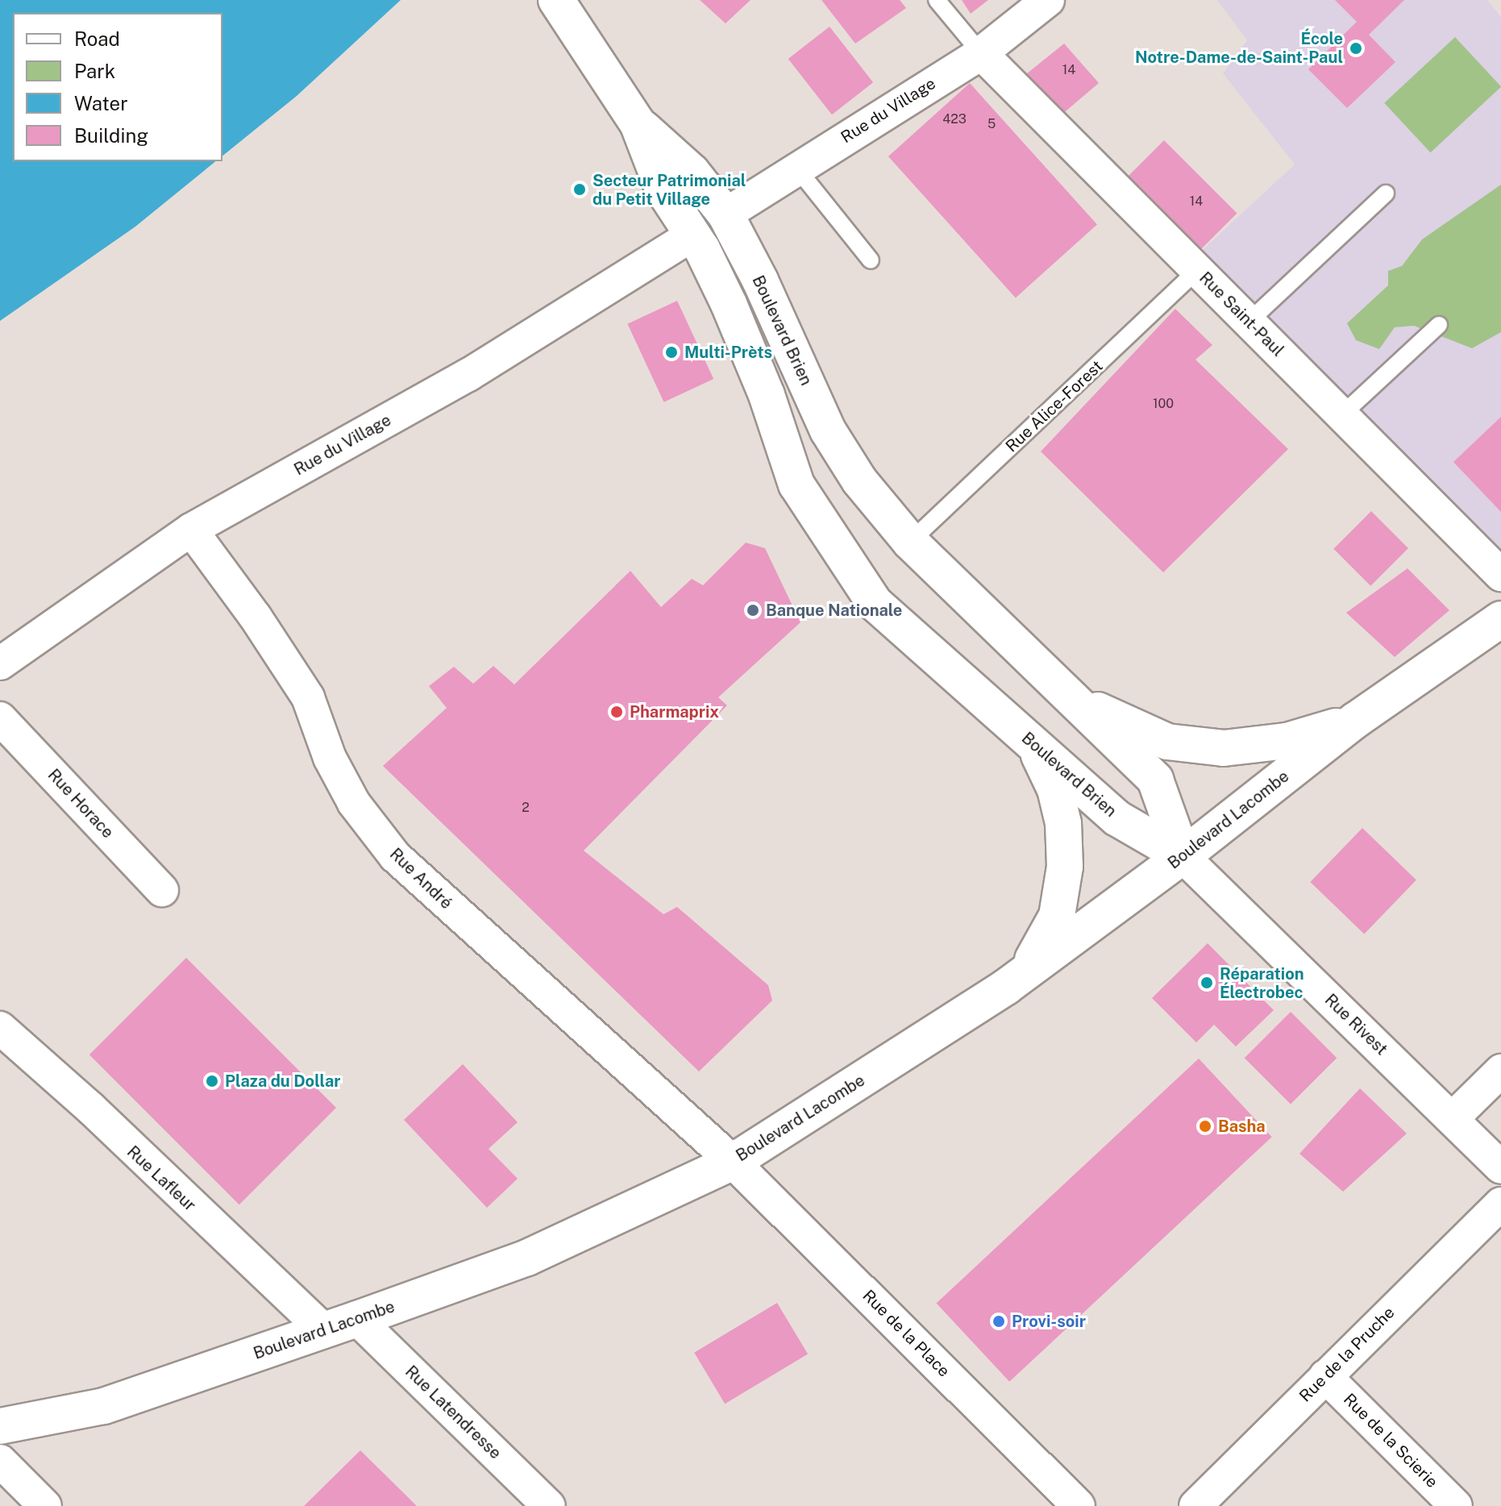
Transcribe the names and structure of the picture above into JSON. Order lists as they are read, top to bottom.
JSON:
{
  "streets": {
    "main road": ["Boulevard Brien", "Boulevard Lacombe"],
    "street": [
      "Rue du Village",
      "Rue Saint-Paul",
      "Rue Horace",
      "Rue André",
      "Rue Rivest",
      "Rue Lafleur",
      "Rue de la Place",
      "Rue de la Pruche",
      "Rue Latendresse",
      "Rue de la Scierie"
    ],
    "lane": ["Rue Alice-Forest"]
  },
  "crossings": [
    ["Rue du Village", "Rue Saint-Paul"],
    ["Rue du Village", "Boulevard Brien"],
    ["Rue du Village", "Rue André"],
    ["Rue Saint-Paul", "Rue Alice-Forest"],
    ["Boulevard Brien", "Rue Alice-Forest"],
    ["Boulevard Brien", "Boulevard Lacombe"],
    ["Boulevard Brien", "Rue Rivest"],
    ["Boulevard Lacombe", "Rue André"],
    ["Boulevard Lacombe", "Rue Rivest"],
    ["Boulevard Lacombe", "Rue Lafleur"],
    ["Boulevard Lacombe", "Rue de la Place"],
    ["Boulevard Lacombe", "Rue Latendresse"],
    ["Rue André", "Rue de la Place"],
    ["Rue de la Pruche", "Rue de la Scierie"]
  ],
  "places": [
    "École Notre-Dame-de-Saint-Paul",
    "Secteur Patrimonial du Petit Village",
    "Multi-Prèts",
    "Banque Nationale",
    "Pharmaprix",
    "Réparation Électrobec",
    "Plaza du Dollar",
    "Basha",
    "Provi-soir"
  ],
  "house_numbers": [
    "14",
    "423",
    "5",
    "14",
    "100",
    "2"
  ],
  "legend": [
    "Road",
    "Park",
    "Water",
    "Building"
  ]
}
